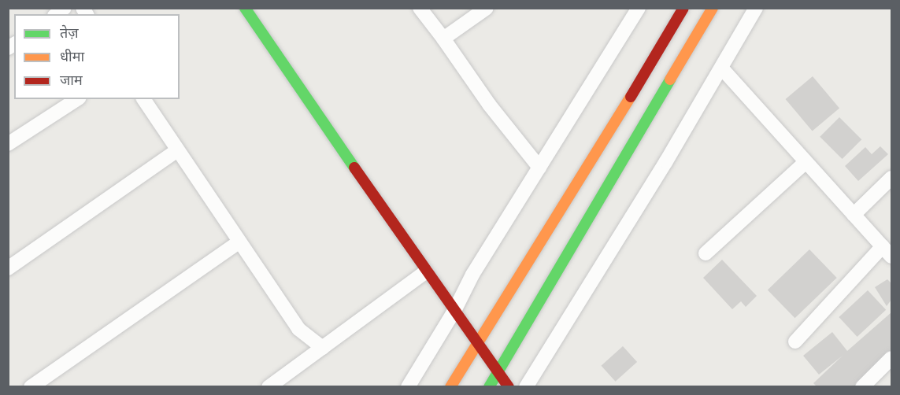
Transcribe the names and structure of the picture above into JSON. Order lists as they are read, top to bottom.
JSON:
{
  "legend": ["तेज़", "धीमा", "जाम"]
}
